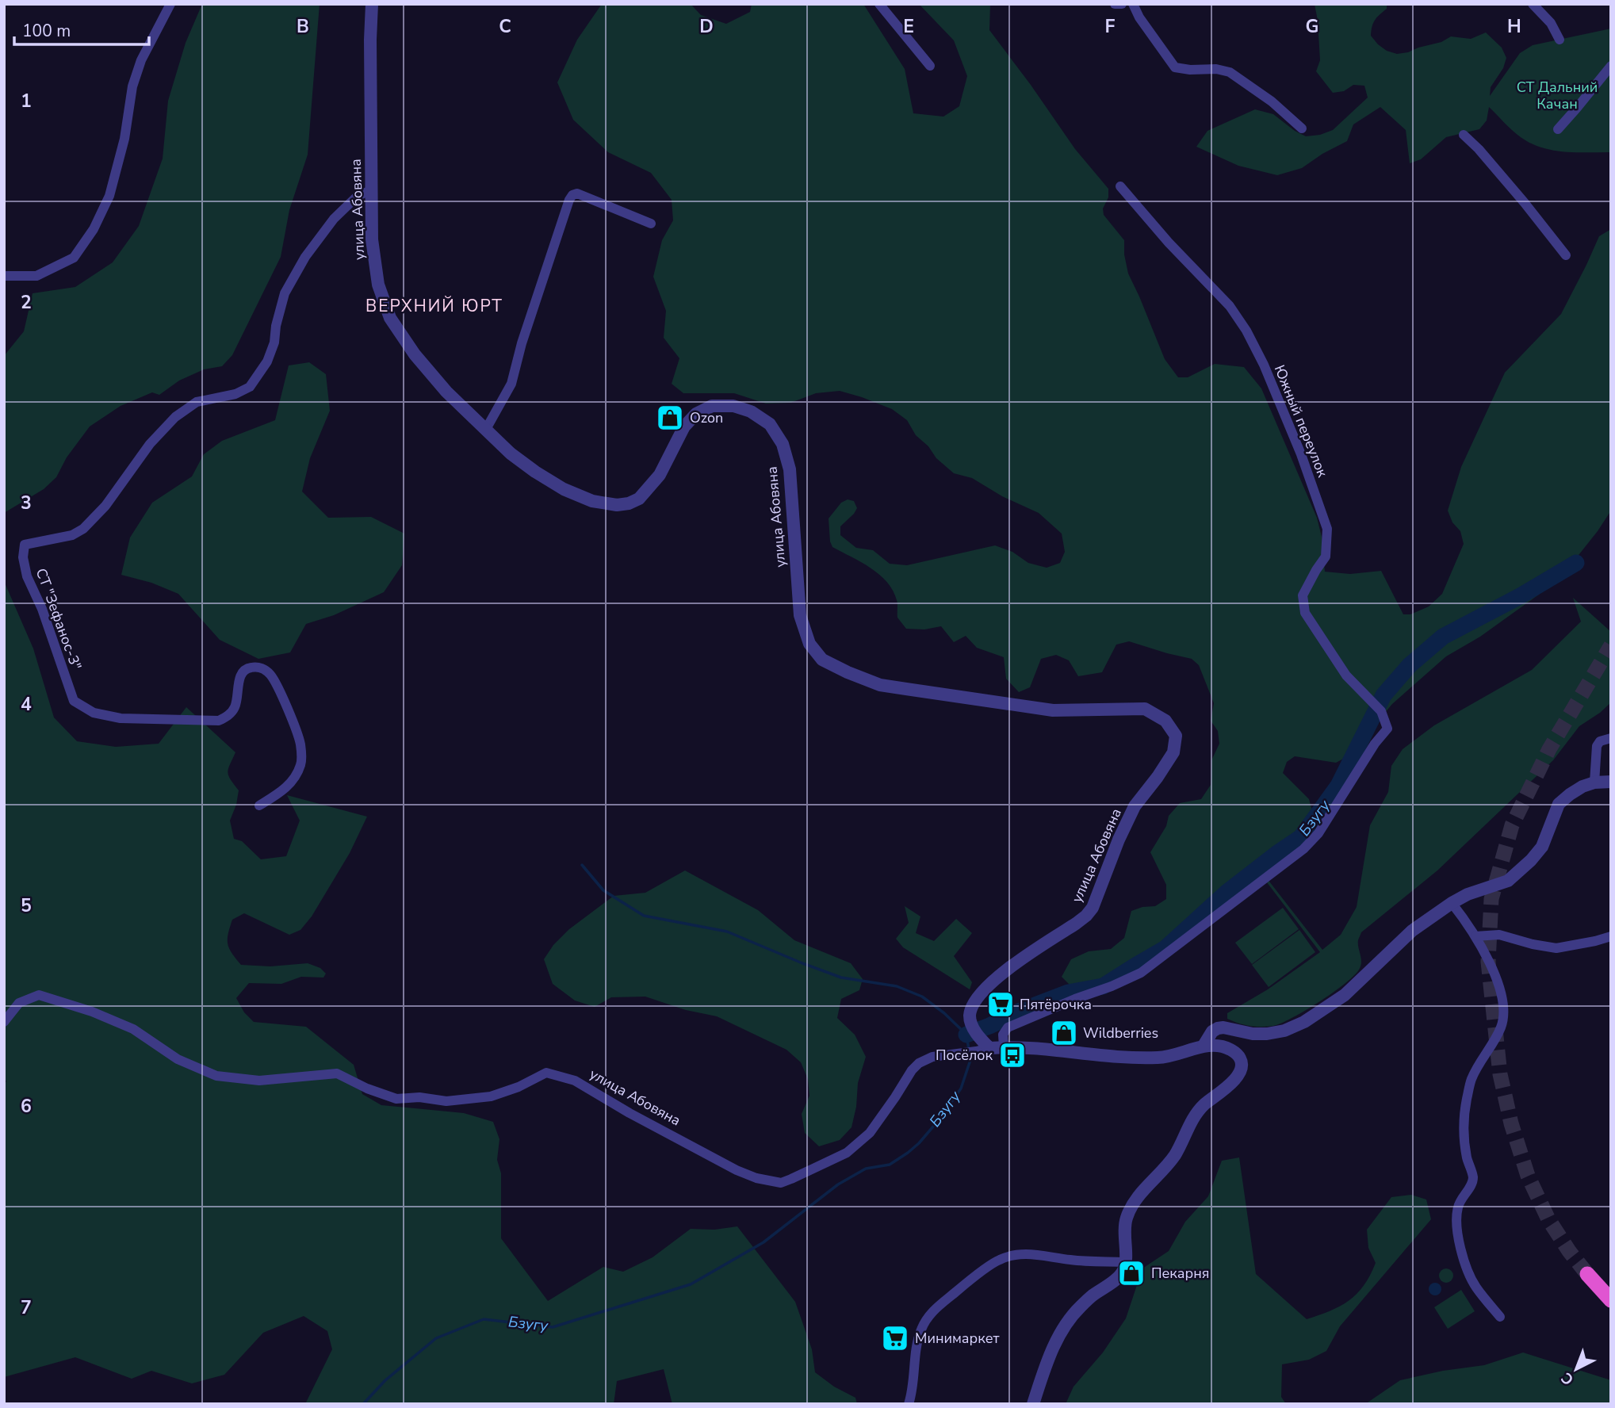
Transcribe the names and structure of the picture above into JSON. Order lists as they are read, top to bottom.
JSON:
{
  "streets": {
    "street": ["улица Абовяна", "Южный переулок", "СТ \"Зефанос-3\""]
  },
  "crossings": [
    ["улица Абовяна", "Южный переулок"],
    ["улица Абовяна", "СТ \"Зефанос-3\""]
  ],
  "districts": ["ВЕРХНИЙ ЮРТ"],
  "water": ["Бзугу"],
  "parks": ["СТ Дальний Качан"],
  "places": {
    "shop": ["Ozon", "Wildberries", "Пекарня"],
    "supermarket": ["Пятёрочка", "Минимаркет"],
    "bus stop": ["Посёлок"]
  },
  "scale_bar": "100 m",
  "north": "bottom left",
  "grid": {
    "columns": [
      "B",
      "C",
      "D",
      "E",
      "F",
      "G",
      "H"
    ],
    "rows": [
      "1",
      "2",
      "3",
      "4",
      "5",
      "6",
      "7"
    ]
  }
}
